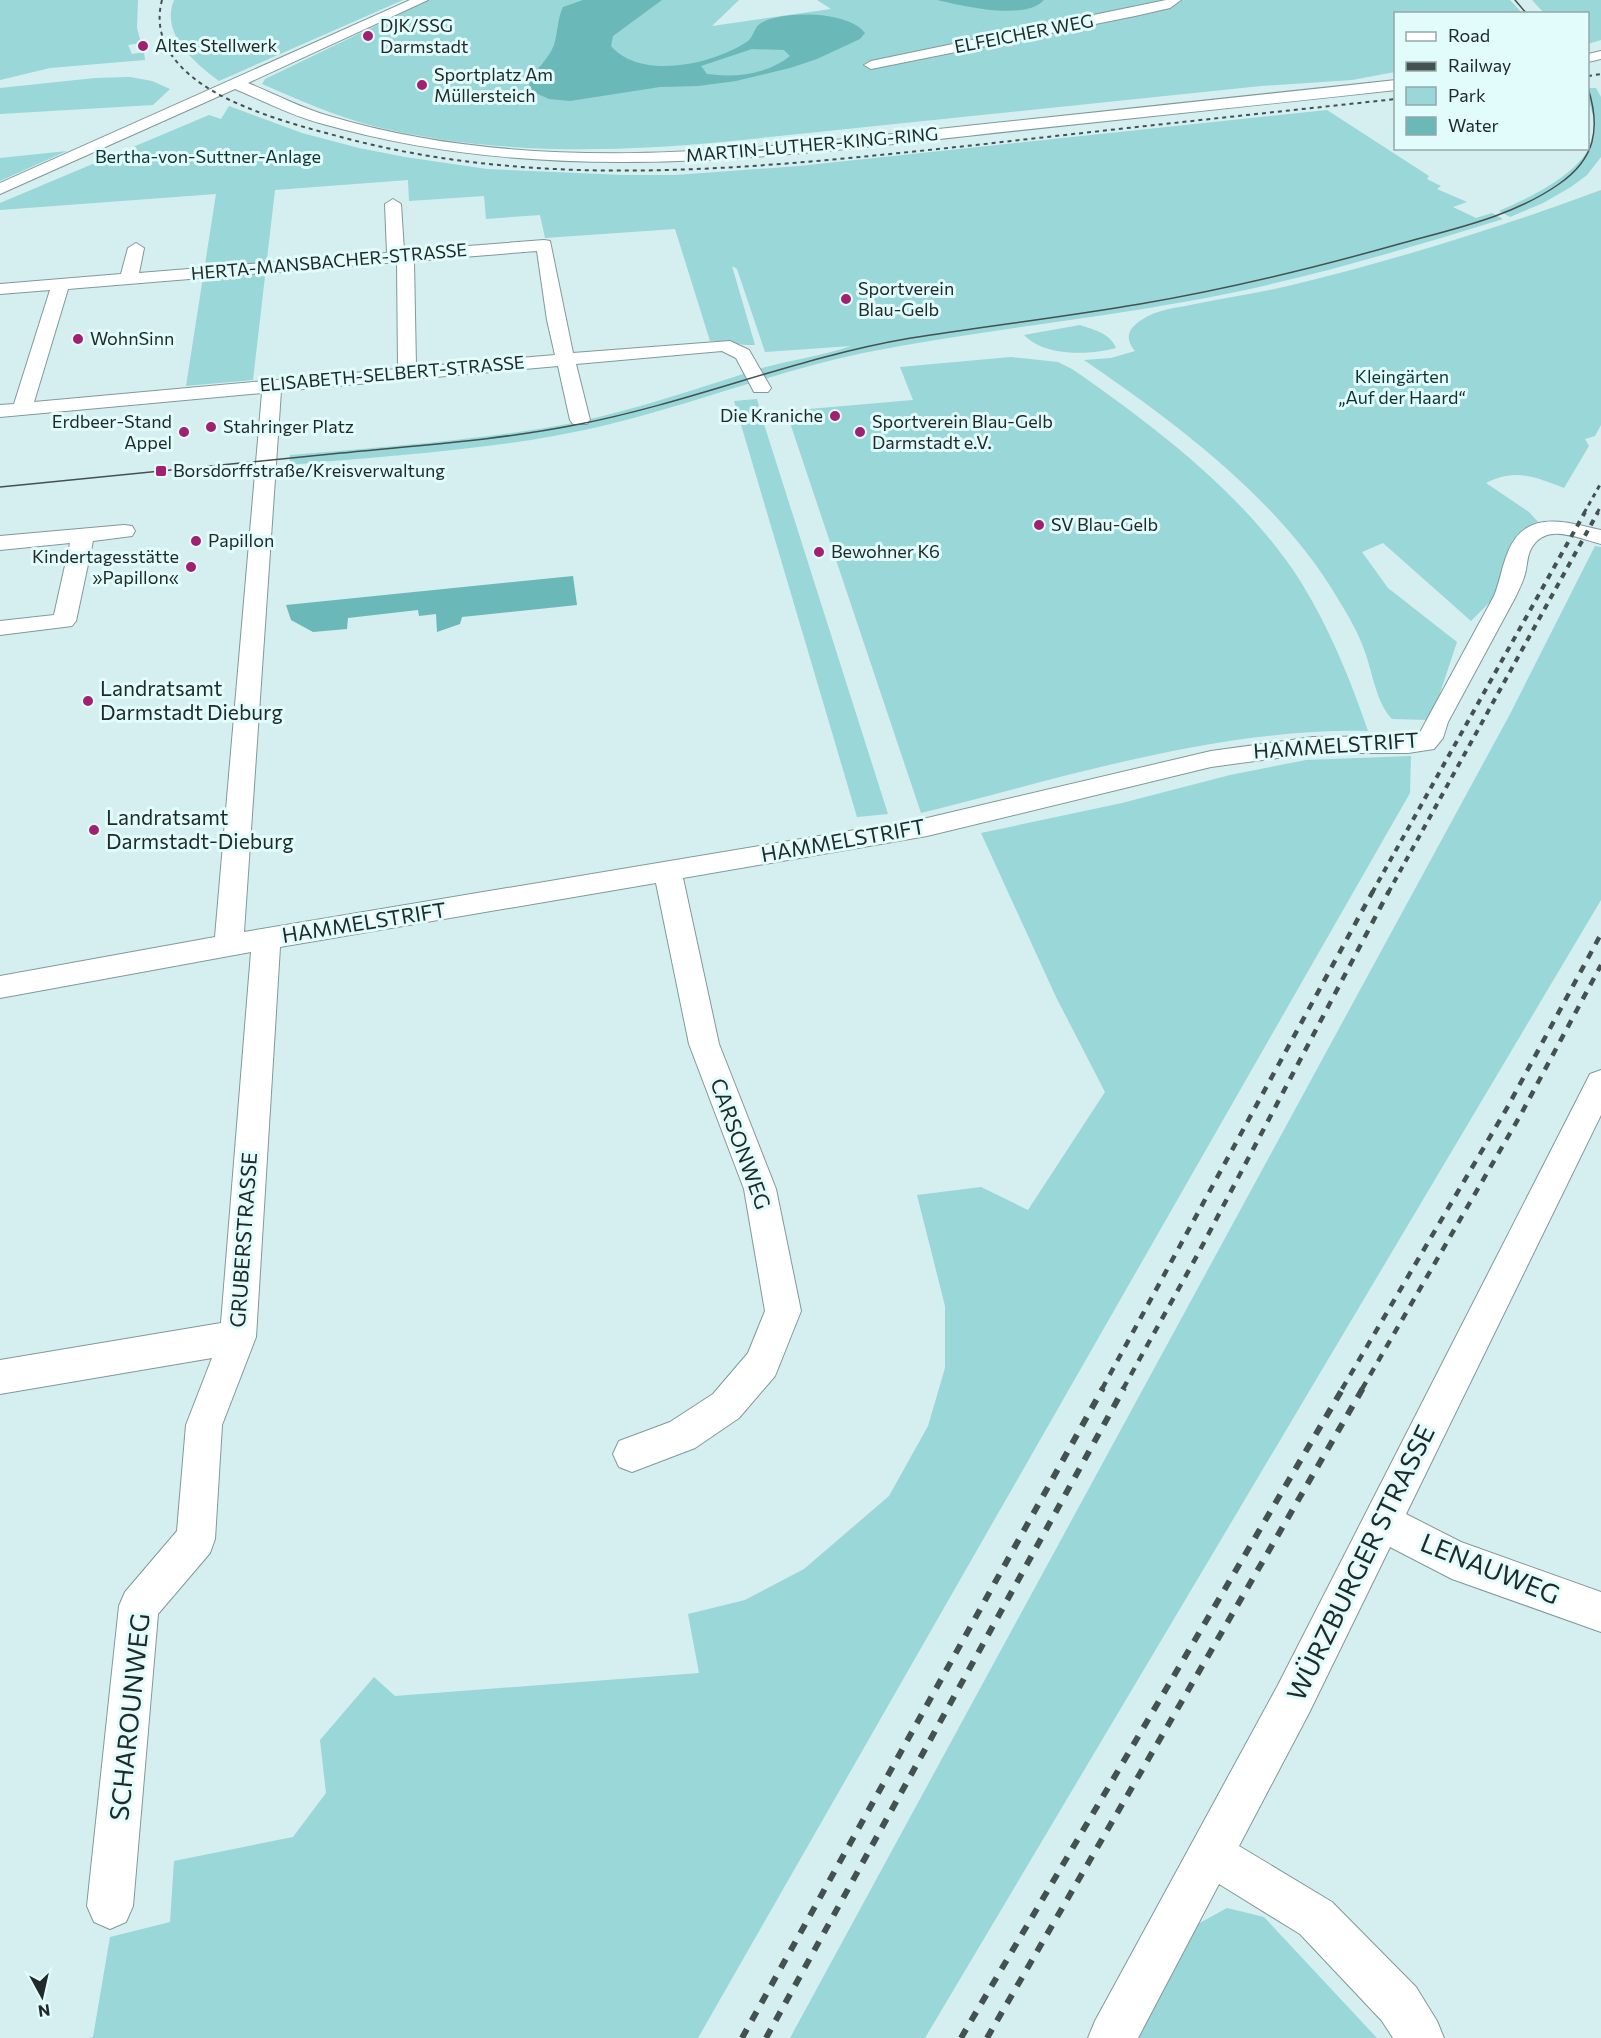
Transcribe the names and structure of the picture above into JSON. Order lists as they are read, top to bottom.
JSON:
{
  "streets": {
    "main road": ["MARTIN-LUTHER-KING-RING"],
    "street": [
      "ELFEICHER WEG",
      "HERTA-MANSBACHER-STRASSE",
      "ELISABETH-SELBERT-STRASSE",
      "HAMMELSTRIFT",
      "CARSONWEG",
      "GRUBERSTRASSE",
      "WÜRZBURGER STRASSE",
      "LENAUWEG",
      "SCHAROUNWEG"
    ]
  },
  "crossings": [
    ["HERTA-MANSBACHER-STRASSE", "ELISABETH-SELBERT-STRASSE"],
    ["HAMMELSTRIFT", "CARSONWEG"],
    ["HAMMELSTRIFT", "GRUBERSTRASSE"],
    ["GRUBERSTRASSE", "SCHAROUNWEG"],
    ["WÜRZBURGER STRASSE", "LENAUWEG"]
  ],
  "parks": ["Bertha-von-Suttner-Anlage", "Kleingärten „Auf der Haard“"],
  "places": {
    "other": [
      "DJK/SSG Darmstadt",
      "Altes Stellwerk",
      "Sportplatz Am Müllersteich",
      "Sportverein Blau-Gelb",
      "WohnSinn",
      "Die Kraniche",
      "Stahringer Platz",
      "Erdbeer-Stand Appel",
      "Sportverein Blau-Gelb Darmstadt e.V.",
      "SV Blau-Gelb",
      "Papillon",
      "Bewohner K6",
      "Kindertagesstätte »Papillon«",
      "Landratsamt Darmstadt Dieburg",
      "Landratsamt Darmstadt-Dieburg"
    ],
    "transit": ["Borsdorffstraße/Kreisverwaltung"]
  },
  "legend": [
    "Road",
    "Railway",
    "Park",
    "Water"
  ],
  "north": "bottom"
}
